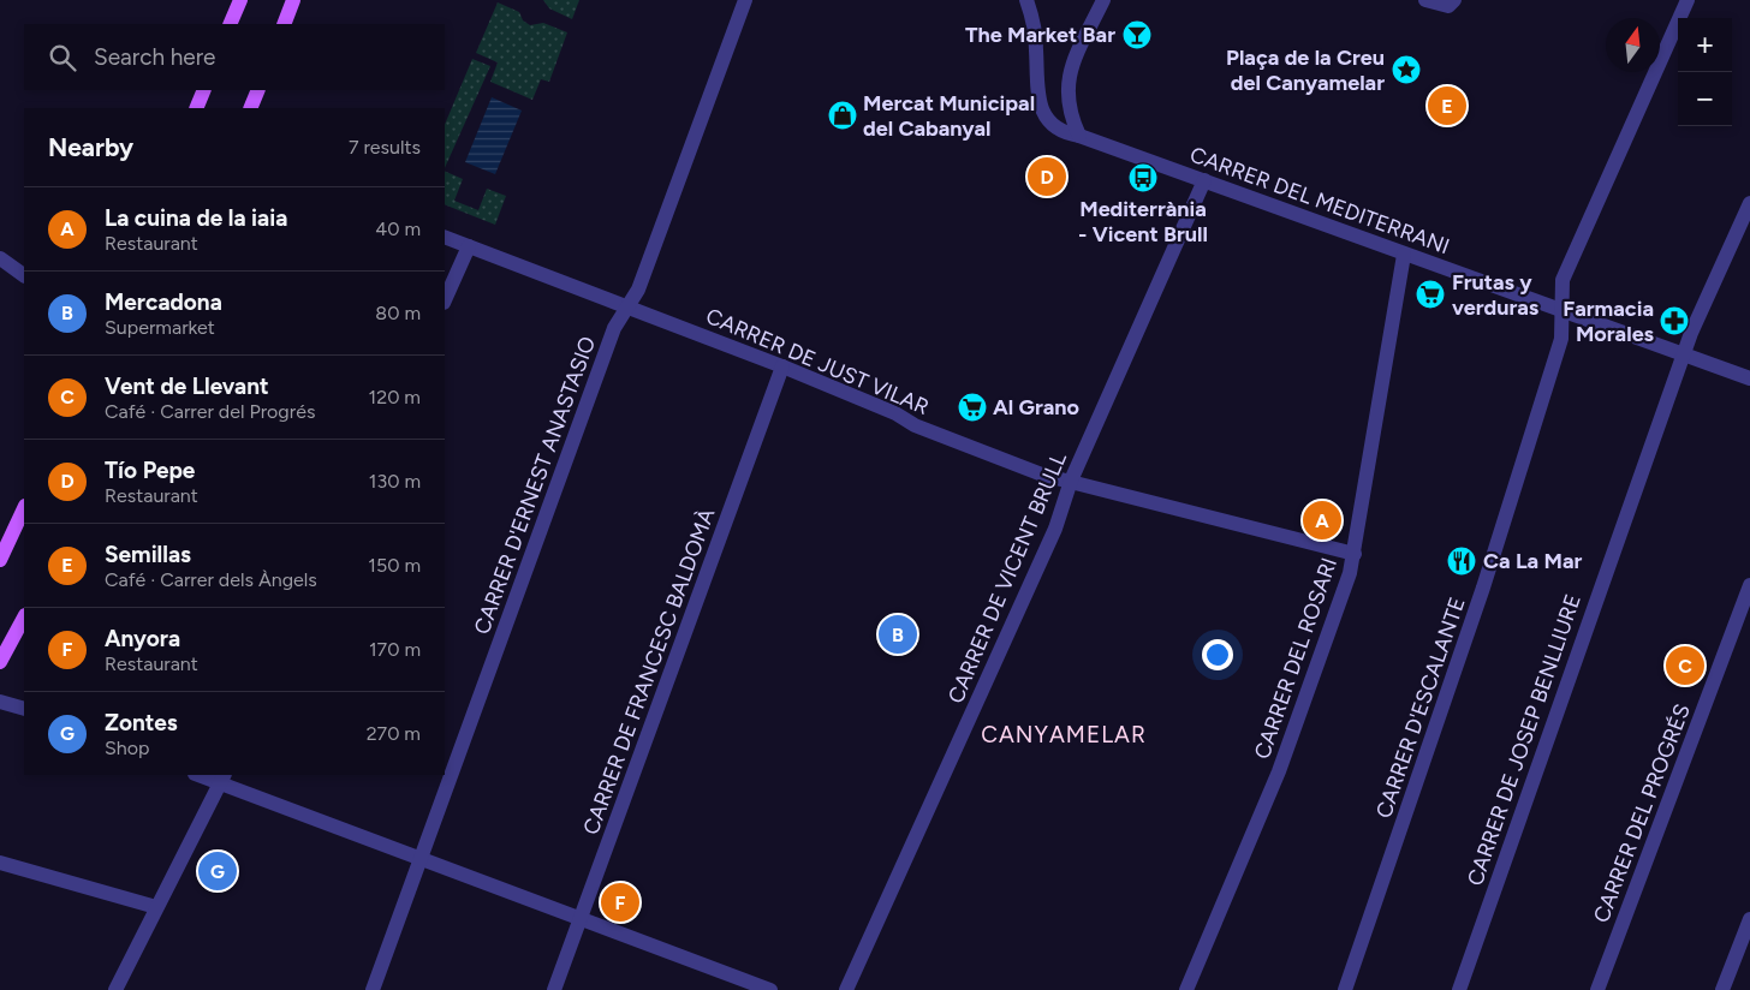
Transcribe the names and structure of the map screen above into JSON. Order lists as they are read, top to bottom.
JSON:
{
  "streets": {
    "street": [
      "CARRER DEL MEDITERRANI",
      "CARRER DE JUST VILAR",
      "CARRER D'ERNEST ANASTASIO",
      "CARRER DE VICENT BRULL",
      "CARRER DEL ROSARI",
      "CARRER DE FRANCESC BALDOMÀ",
      "CARRER D'ESCALANTE",
      "CARRER DE JOSEP BENLLIURE",
      "CARRER DEL PROGRÉS"
    ]
  },
  "crossings": [
    ["CARRER DEL MEDITERRANI", "CARRER DE VICENT BRULL"],
    ["CARRER DEL MEDITERRANI", "CARRER DEL ROSARI"],
    ["CARRER DEL MEDITERRANI", "CARRER D'ESCALANTE"],
    ["CARRER DEL MEDITERRANI", "CARRER DE JOSEP BENLLIURE"],
    ["CARRER DE JUST VILAR", "CARRER D'ERNEST ANASTASIO"],
    ["CARRER DE JUST VILAR", "CARRER DE VICENT BRULL"],
    ["CARRER DE JUST VILAR", "CARRER DEL ROSARI"],
    ["CARRER DE JUST VILAR", "CARRER DE FRANCESC BALDOMÀ"]
  ],
  "districts": ["CANYAMELAR"],
  "places": {
    "bar": ["The Market Bar"],
    "place": ["Plaça de la Creu del Canyamelar"],
    "shop": ["Mercat Municipal del Cabanyal"],
    "bus stop": ["Mediterrània - Vicent Brull"],
    "supermarket": ["Frutas y verduras", "Al Grano"],
    "pharmacy": ["Farmacia Morales"],
    "restaurant": ["Ca La Mar"]
  },
  "north": "top",
  "page": {
    "map_buttons": ["+", "−"],
    "search": "Search here",
    "pins": [
      "E",
      "D",
      "A",
      "B",
      "C",
      "G",
      "F"
    ],
    "heading": ["Nearby", "7 results"],
    "list": [
      {
        "mark": "A",
        "name": "La cuina de la iaia",
        "note": "Restaurant",
        "value": "40 m"
      },
      {
        "mark": "B",
        "name": "Mercadona",
        "note": "Supermarket",
        "value": "80 m"
      },
      {
        "mark": "C",
        "name": "Vent de Llevant",
        "note": "Café · Carrer del Progrés",
        "value": "120 m"
      },
      {
        "mark": "D",
        "name": "Tío Pepe",
        "note": "Restaurant",
        "value": "130 m"
      },
      {
        "mark": "E",
        "name": "Semillas",
        "note": "Café · Carrer dels Àngels",
        "value": "150 m"
      },
      {
        "mark": "F",
        "name": "Anyora",
        "note": "Restaurant",
        "value": "170 m"
      },
      {
        "mark": "G",
        "name": "Zontes",
        "note": "Shop",
        "value": "270 m"
      }
    ]
  }
}
